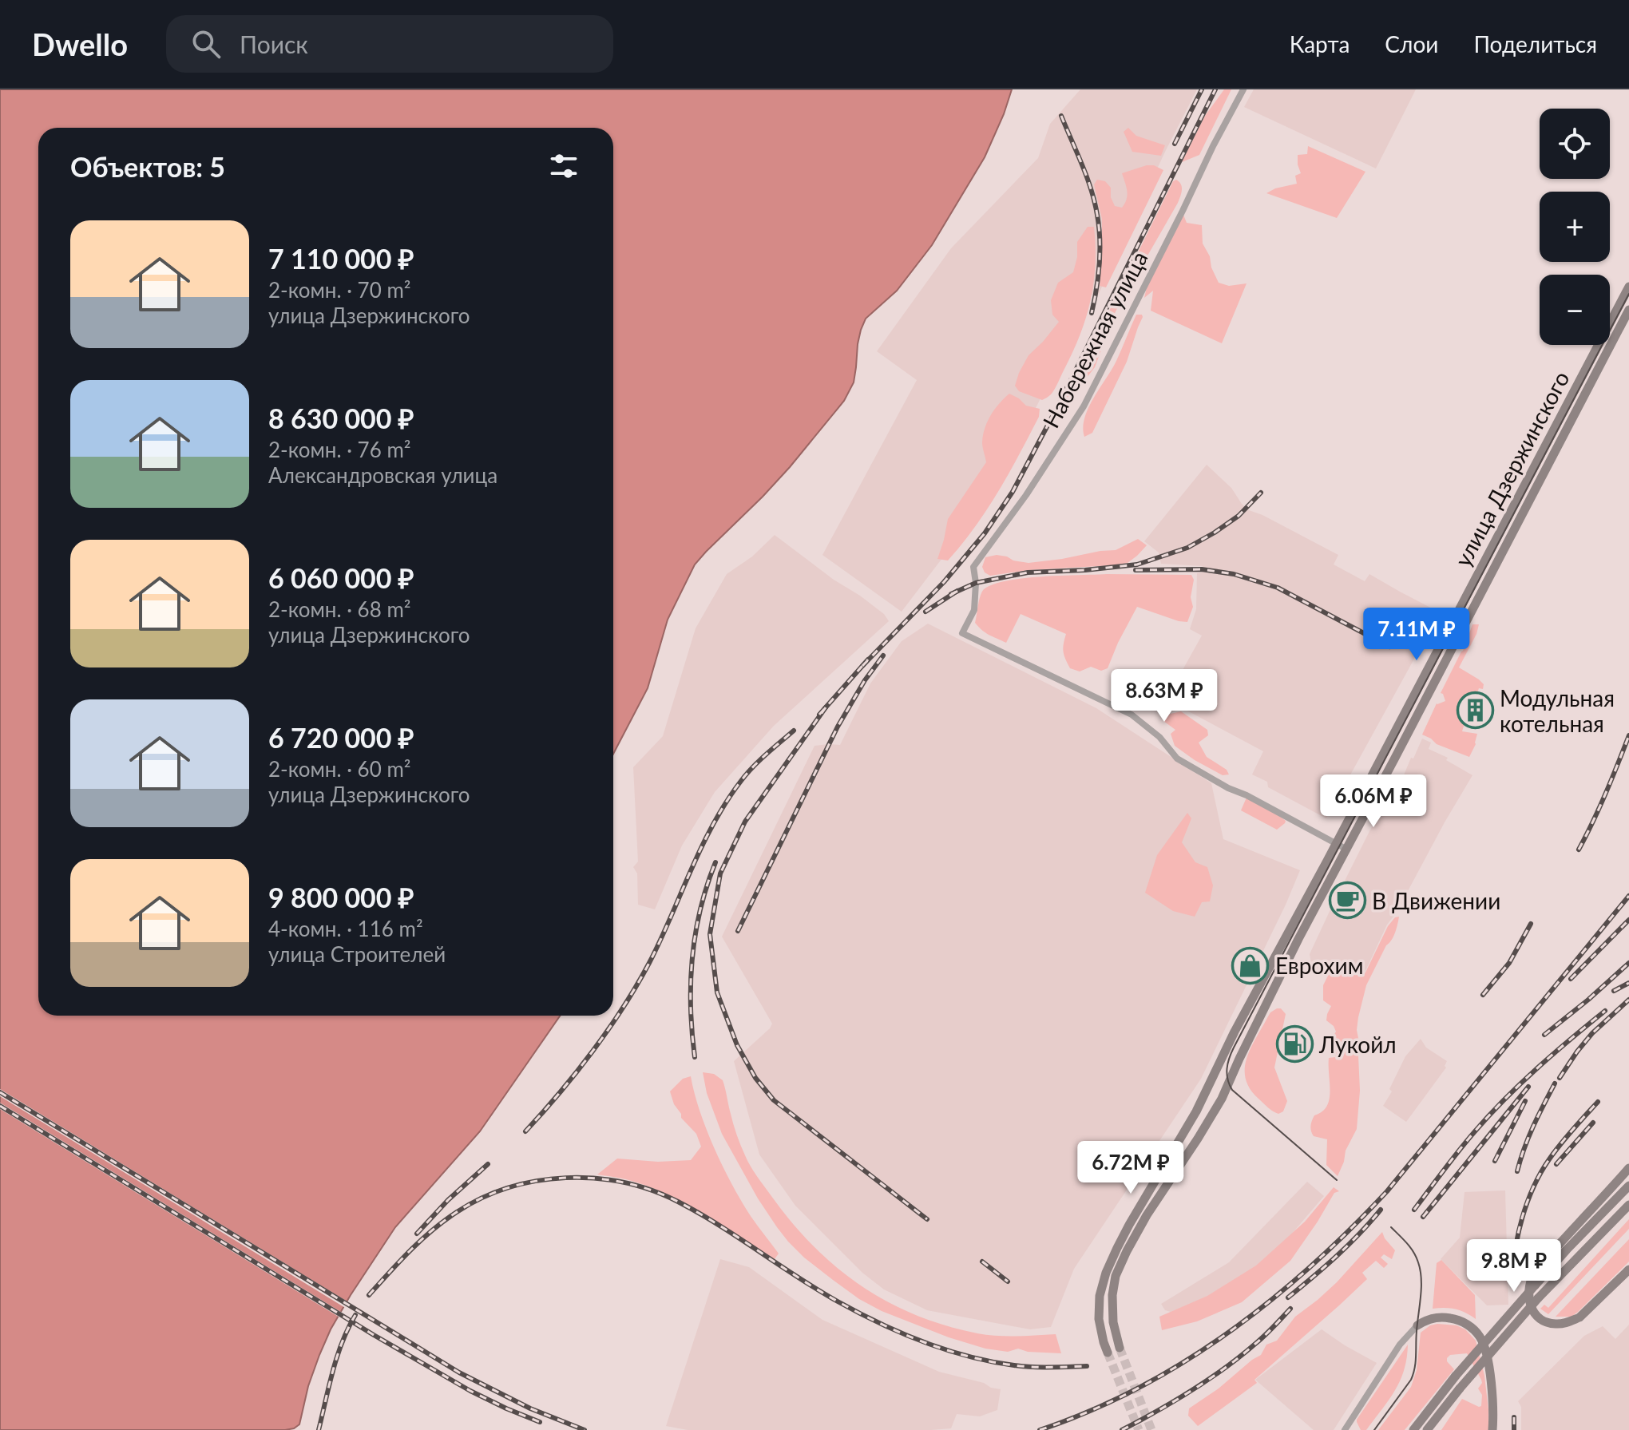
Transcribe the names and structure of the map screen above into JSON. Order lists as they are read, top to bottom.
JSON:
{
  "streets": {
    "main road": ["улица Дзержинского"],
    "street": ["Набережная улица"]
  },
  "crossings": [
    ["Набережная улица", "улица Дзержинского"]
  ],
  "places": {
    "building": ["Модульная котельная"],
    "cafe": ["В Движении"],
    "shop": ["Еврохим"],
    "fuel station": ["Лукойл"]
  },
  "page": {
    "header": "Dwello",
    "search": "Поиск",
    "nav": ["Карта", "Слои", "Поделиться"],
    "map_buttons": ["+", "−"],
    "heading": "Объектов: 5",
    "list": [
      {
        "name": "7 110 000 ₽",
        "note": "2-комн. · 70 m² · улица Дзержинского"
      },
      {
        "name": "8 630 000 ₽",
        "note": "2-комн. · 76 m² · Александровская улица"
      },
      {
        "name": "6 060 000 ₽",
        "note": "2-комн. · 68 m² · улица Дзержинского"
      },
      {
        "name": "6 720 000 ₽",
        "note": "2-комн. · 60 m² · улица Дзержинского"
      },
      {
        "name": "9 800 000 ₽",
        "note": "4-комн. · 116 m² · улица Строителей"
      }
    ],
    "price": [
      "7.11M ₽",
      "8.63M ₽",
      "6.06M ₽",
      "6.72M ₽",
      "9.8M ₽"
    ]
  }
}
